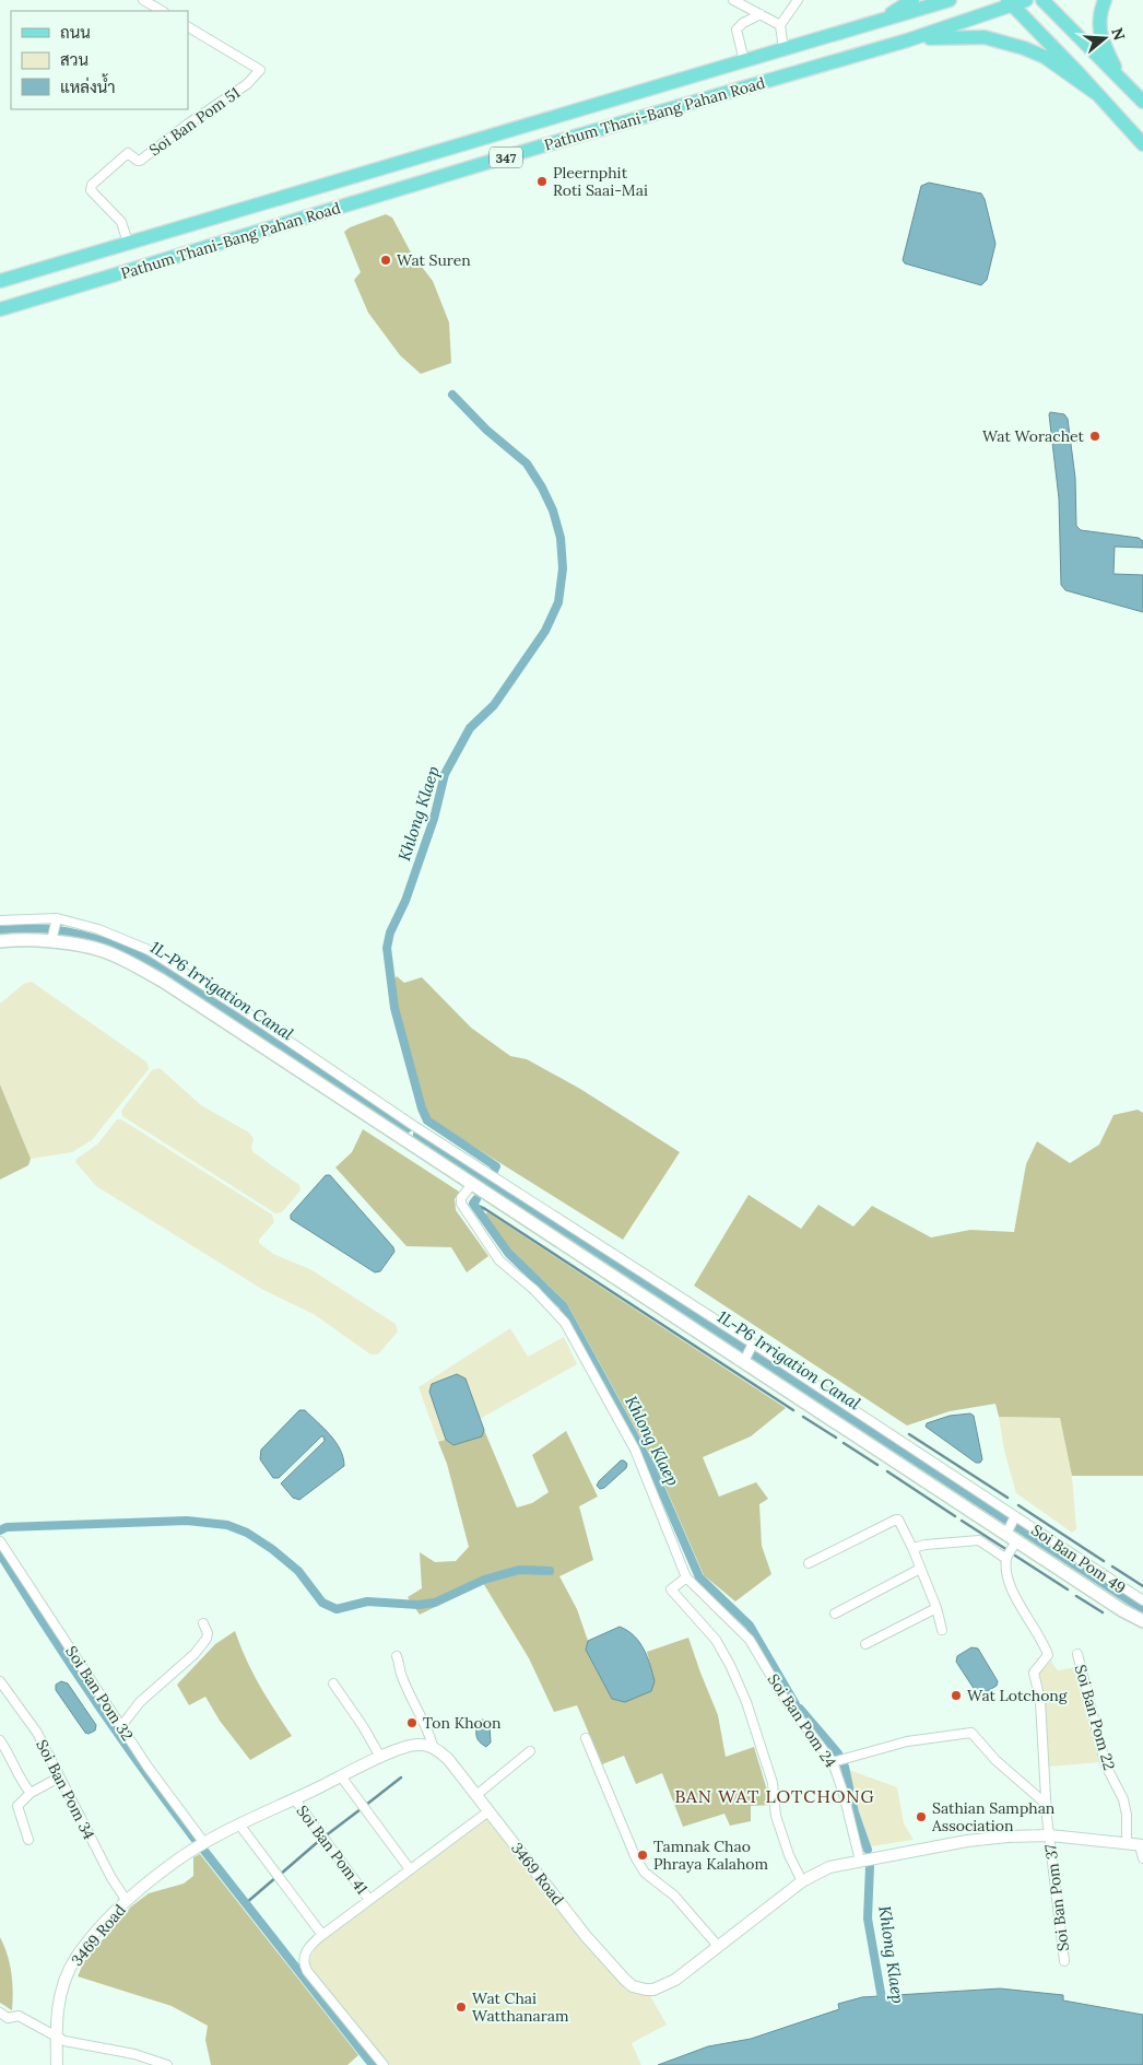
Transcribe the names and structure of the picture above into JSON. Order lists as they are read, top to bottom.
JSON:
{
  "streets": {
    "main road": ["Pathum Thani-Bang Pahan Road", "347"],
    "street": [
      "Soi Ban Pom 51",
      "Soi Ban Pom 49",
      "Soi Ban Pom 32",
      "Soi Ban Pom 22",
      "Soi Ban Pom 24",
      "Soi Ban Pom 34",
      "Soi Ban Pom 41",
      "3469 Road",
      "Soi Ban Pom 37"
    ]
  },
  "crossings": [
    ["Pathum Thani-Bang Pahan Road", "Soi Ban Pom 51"],
    ["Soi Ban Pom 32", "3469 Road"],
    ["Soi Ban Pom 22", "3469 Road"],
    ["Soi Ban Pom 24", "3469 Road"],
    ["Soi Ban Pom 34", "3469 Road"],
    ["Soi Ban Pom 41", "3469 Road"],
    ["3469 Road", "Soi Ban Pom 37"]
  ],
  "districts": ["BAN WAT LOTCHONG"],
  "water": ["Khlong Klaep", "1L-P6 Irrigation Canal"],
  "places": [
    "Pleernphit Roti Saai-Mai",
    "Wat Suren",
    "Wat Worachet",
    "Wat Lotchong",
    "Ton Khoon",
    "Sathian Samphan Association",
    "Tamnak Chao Phraya Kalahom",
    "Wat Chai Watthanaram"
  ],
  "legend": ["ถนน", "สวน", "แหล่งน้ำ"],
  "north": "right"
}
